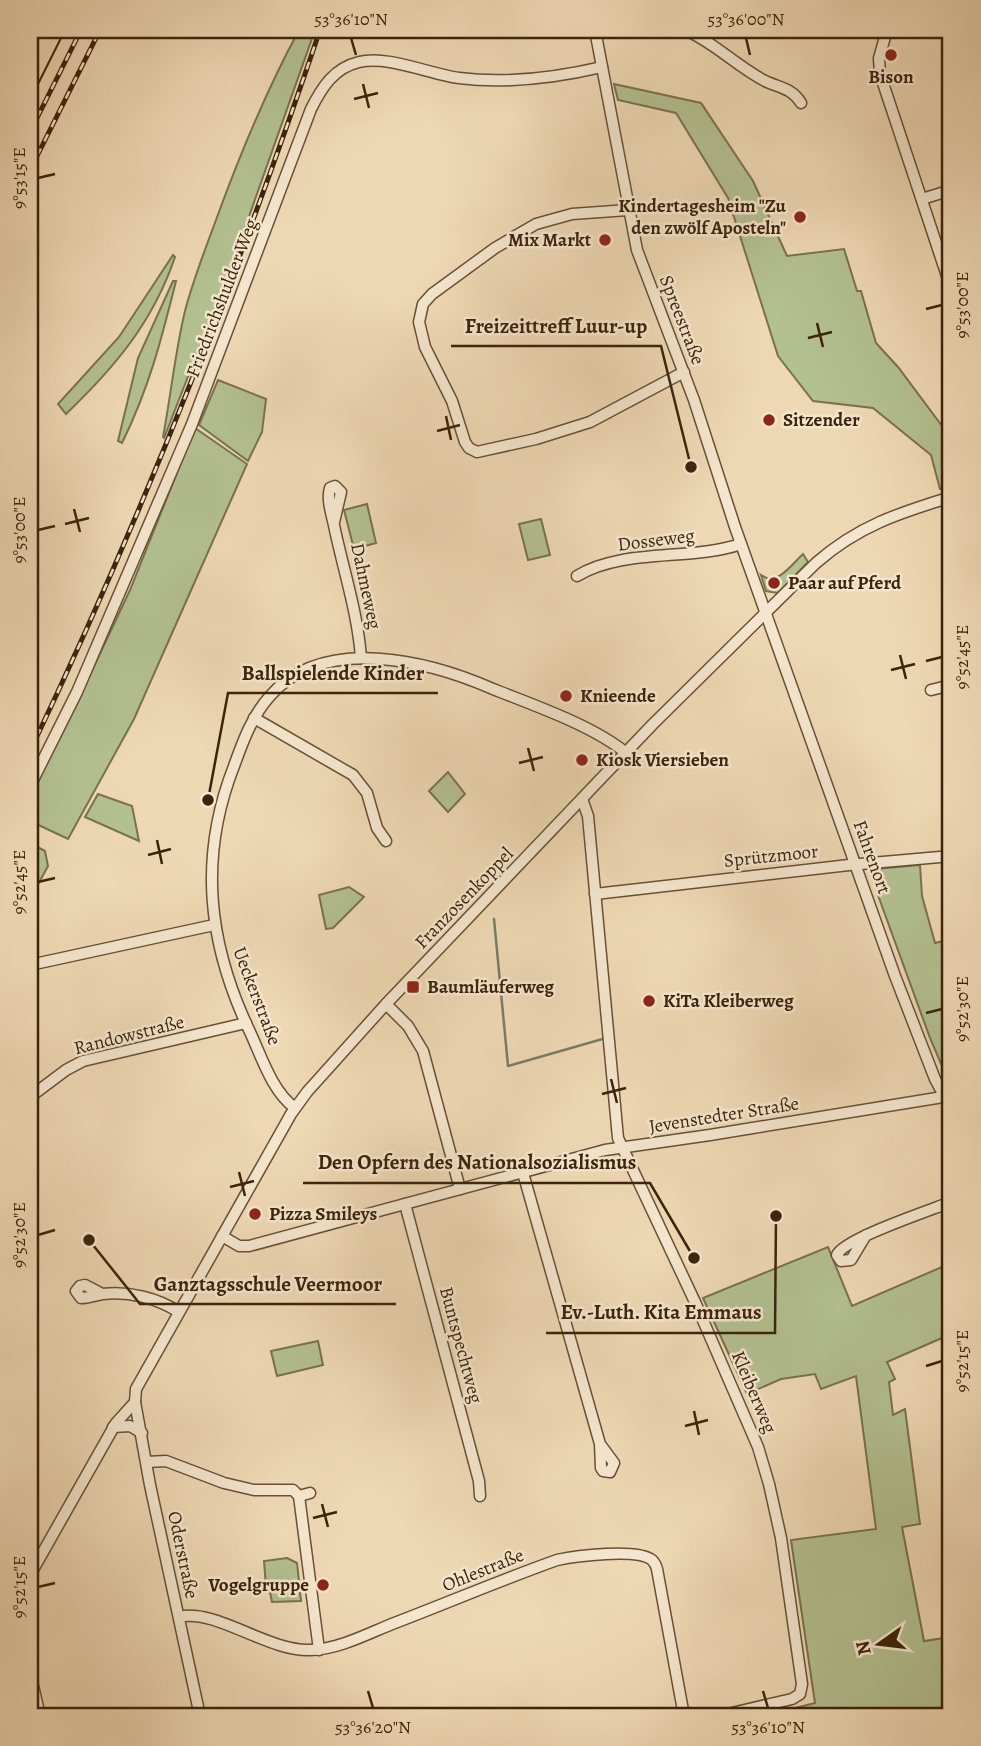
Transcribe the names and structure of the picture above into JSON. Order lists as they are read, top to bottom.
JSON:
{
  "streets": {
    "street": [
      "Friedrichshulder Weg",
      "Spreestraße",
      "Dosseweg",
      "Dahmeweg",
      "Sprützmoor",
      "Fahrenort",
      "Franzosenkoppel",
      "Ueckerstraße",
      "Randowstraße",
      "Jevenstedter Straße",
      "Buntspechtweg",
      "Kleiberweg",
      "Oderstraße",
      "Ohlestraße"
    ]
  },
  "crossings": [
    ["Friedrichshulder Weg", "Spreestraße"],
    ["Spreestraße", "Dosseweg"],
    ["Spreestraße", "Fahrenort"],
    ["Spreestraße", "Franzosenkoppel"],
    ["Dahmeweg", "Ueckerstraße"],
    ["Sprützmoor", "Fahrenort"],
    ["Sprützmoor", "Kleiberweg"],
    ["Fahrenort", "Franzosenkoppel"],
    ["Fahrenort", "Jevenstedter Straße"],
    ["Franzosenkoppel", "Ueckerstraße"],
    ["Franzosenkoppel", "Jevenstedter Straße"],
    ["Franzosenkoppel", "Kleiberweg"],
    ["Franzosenkoppel", "Oderstraße"],
    ["Ueckerstraße", "Randowstraße"],
    ["Jevenstedter Straße", "Buntspechtweg"],
    ["Jevenstedter Straße", "Kleiberweg"],
    ["Oderstraße", "Ohlestraße"]
  ],
  "places": {
    "other": [
      "Bison",
      "Kindertagesheim \"Zu den zwölf Aposteln\"",
      "Mix Markt",
      "Sitzender",
      "Freizeittreff Luur-up",
      "Paar auf Pferd",
      "Knieende",
      "Kiosk Viersieben",
      "Ballspielende Kinder",
      "KiTa Kleiberweg",
      "Pizza Smileys",
      "Ev.-Luth. Kita Emmaus",
      "Ganztagsschule Veermoor",
      "Den Opfern des Nationalsozialismus",
      "Vogelgruppe"
    ],
    "transit": ["Baumläuferweg"]
  },
  "north": "left",
  "coordinates": [
    "53°36'10\"N",
    "53°36'00\"N",
    "9°53'15\"E",
    "9°53'00\"E",
    "9°52'45\"E",
    "9°52'30\"E",
    "9°52'15\"E",
    "53°36'20\"N"
  ]
}
